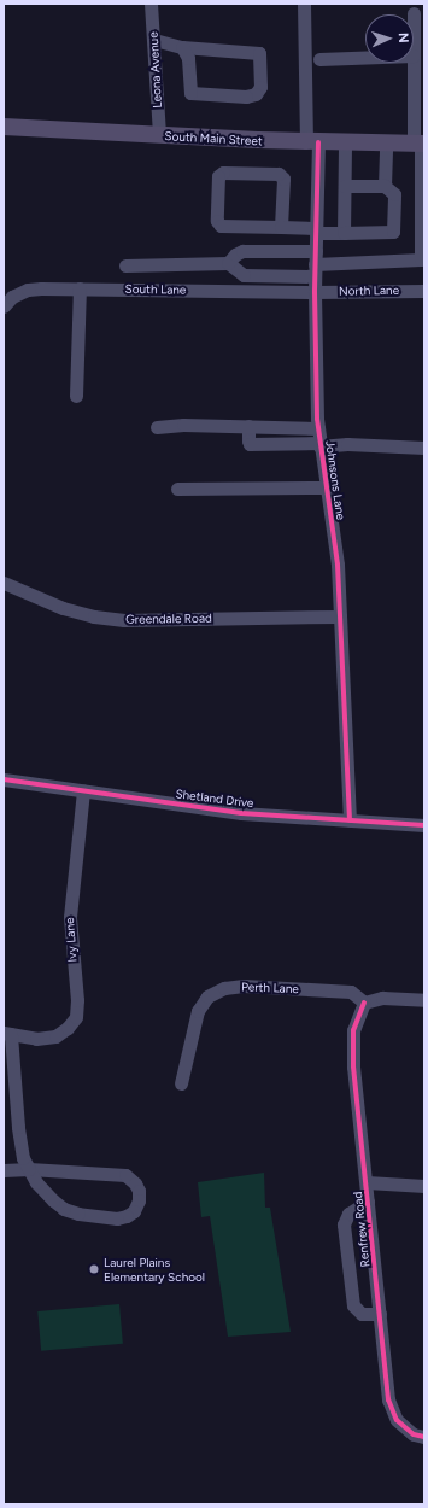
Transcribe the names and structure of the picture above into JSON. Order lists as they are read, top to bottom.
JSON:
{
  "streets": {
    "main road": ["South Main Street"],
    "street": [
      "Leona Avenue",
      "South Lane",
      "North Lane",
      "Johnsons Lane",
      "Greendale Road",
      "Shetland Drive",
      "Ivy Lane",
      "Perth Lane",
      "Renfrew Road"
    ]
  },
  "crossings": [
    ["Leona Avenue", "South Main Street"],
    ["South Main Street", "Johnsons Lane"],
    ["South Lane", "North Lane"],
    ["South Lane", "Johnsons Lane"],
    ["North Lane", "Johnsons Lane"],
    ["Johnsons Lane", "Greendale Road"],
    ["Johnsons Lane", "Shetland Drive"],
    ["Shetland Drive", "Ivy Lane"],
    ["Perth Lane", "Renfrew Road"]
  ],
  "places": ["Laurel Plains Elementary School"],
  "north": "right"
}
